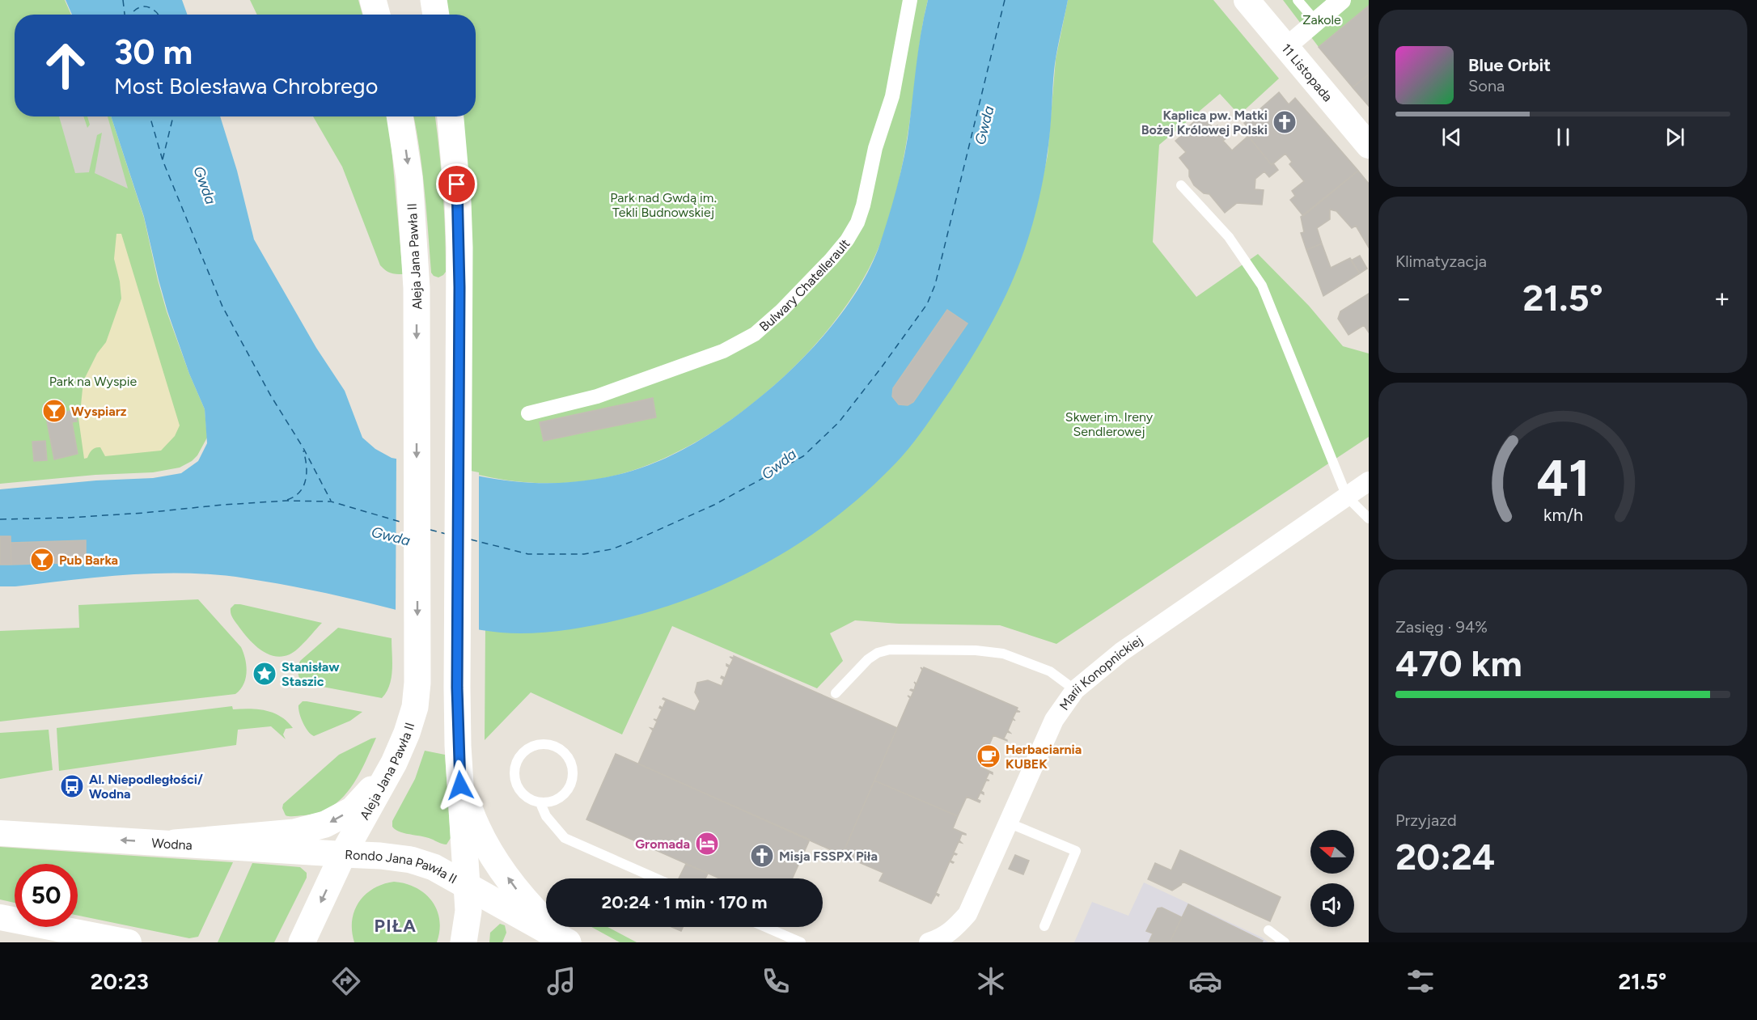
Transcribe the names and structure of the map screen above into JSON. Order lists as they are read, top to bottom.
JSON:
{
  "streets": {
    "main road": ["Aleja Jana Pawła II", "Rondo Jana Pawła II"],
    "street": [
      "11 Listopada",
      "Bulwary Chatellerault",
      "Marii Konopnickiej",
      "Wodna"
    ]
  },
  "crossings": [
    ["Aleja Jana Pawła II", "Wodna"],
    ["Aleja Jana Pawła II", "Rondo Jana Pawła II"],
    ["Wodna", "Rondo Jana Pawła II"]
  ],
  "districts": ["PIŁA"],
  "water": ["Gwda"],
  "parks": [
    "Zakole",
    "Park nad Gwdą im. Tekli Budnowskiej",
    "Park na Wyspie",
    "Skwer im. Ireny Sendlerowej"
  ],
  "places": {
    "church": ["Kaplica pw. Matki Bożej Królowej Polski", "Misja FSSPX Piła"],
    "bar": ["Wyspiarz", "Pub Barka"],
    "place": ["Stanisław Staszic"],
    "cafe": ["Herbaciarnia KUBEK"],
    "bus stop": ["Al. Niepodległości/ Wodna"],
    "hotel": ["Gromada"]
  },
  "north": "left",
  "page": {
    "turn": ["30 m", "Most Bolesława Chrobrego"],
    "song": ["Blue Orbit", "Sona"],
    "tile": [
      "Klimatyzacja",
      ["Zasięg · 94%", "470 km"],
      ["Przyjazd", "20:24"]
    ],
    "heat": ["−", "21.5°", "+"],
    "limit": "50",
    "trip": "20:24 · 1 min · 170 m",
    "tabs": ["20:23", "21.5°"],
    "gauge": ["41", "km/h"]
  }
}
